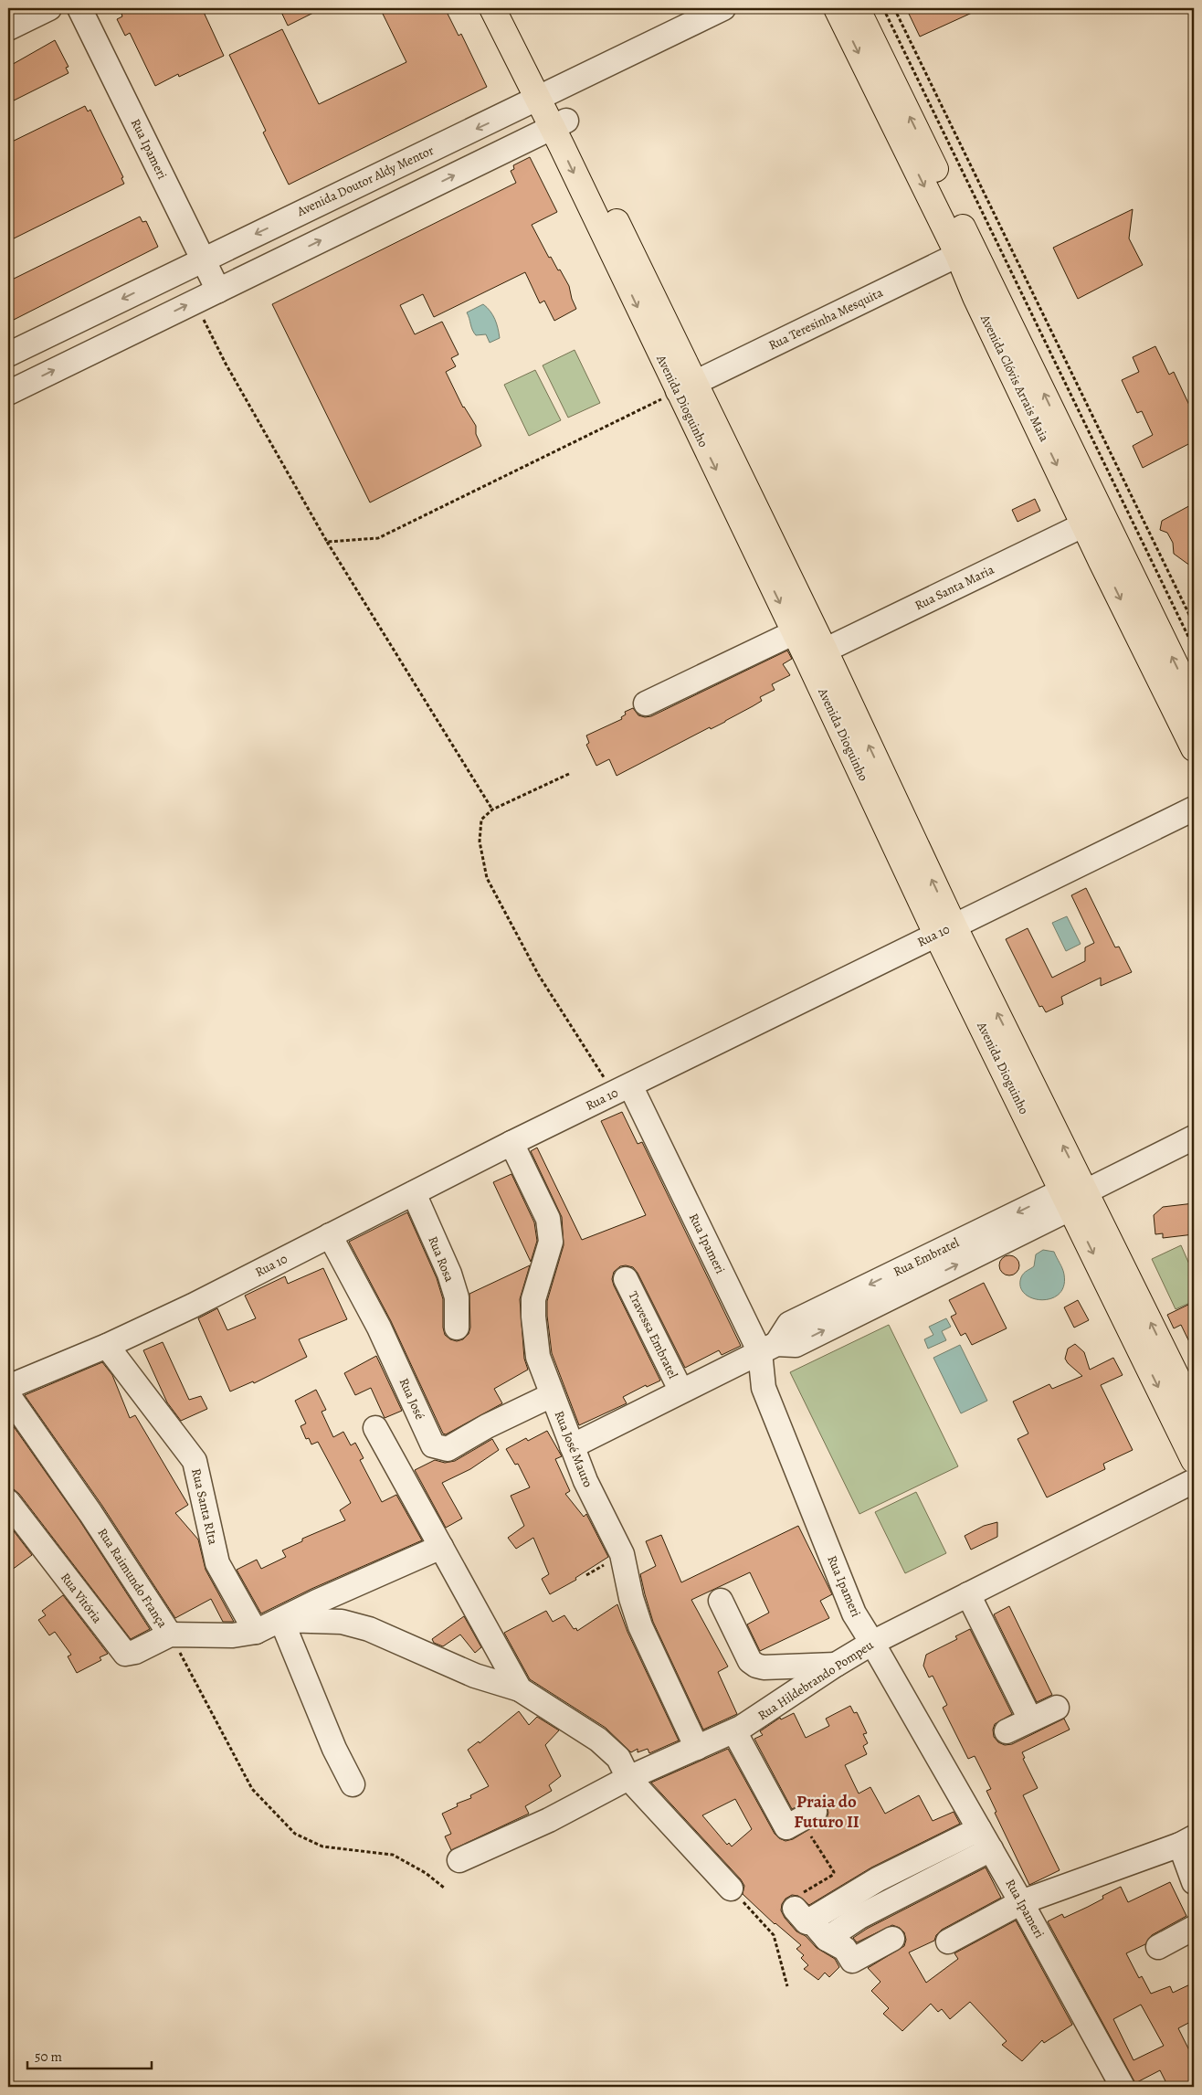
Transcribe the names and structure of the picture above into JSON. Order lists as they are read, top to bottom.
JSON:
{
  "streets": {
    "main road": ["Avenida Clóvis Arrais Maia", "Avenida Dioguinho"],
    "street": [
      "Rua Ipameri",
      "Avenida Doutor Aldy Mentor",
      "Rua Teresinha Mesquita",
      "Rua Santa Maria",
      "Rua 10",
      "Rua Embratel",
      "Rua Rosa",
      "Travessa Embratel",
      "Rua José",
      "Rua José Mauro",
      "Rua Santa RIta",
      "Rua Raimundo França",
      "Rua Vitória",
      "Rua Hildebrando Pompeu"
    ]
  },
  "crossings": [
    ["Rua Ipameri", "Avenida Doutor Aldy Mentor"],
    ["Rua Ipameri", "Rua 10"],
    ["Rua Ipameri", "Rua Embratel"],
    ["Rua Ipameri", "Rua Hildebrando Pompeu"],
    ["Avenida Doutor Aldy Mentor", "Avenida Dioguinho"],
    ["Rua Teresinha Mesquita", "Avenida Clóvis Arrais Maia"],
    ["Rua Teresinha Mesquita", "Avenida Dioguinho"],
    ["Avenida Clóvis Arrais Maia", "Rua Santa Maria"],
    ["Avenida Dioguinho", "Rua Santa Maria"],
    ["Avenida Dioguinho", "Rua 10"],
    ["Avenida Dioguinho", "Rua Embratel"],
    ["Rua 10", "Rua Rosa"],
    ["Rua 10", "Rua José"],
    ["Rua 10", "Rua José Mauro"],
    ["Rua 10", "Rua Santa RIta"],
    ["Rua Embratel", "Travessa Embratel"],
    ["Rua Embratel", "Rua José Mauro"],
    ["Rua José", "Rua José Mauro"],
    ["Rua José Mauro", "Rua Hildebrando Pompeu"],
    ["Rua Santa RIta", "Rua Raimundo França"],
    ["Rua Raimundo França", "Rua Vitória"]
  ],
  "districts": ["Praia do Futuro II"],
  "scale_bar": "50 m"
}
